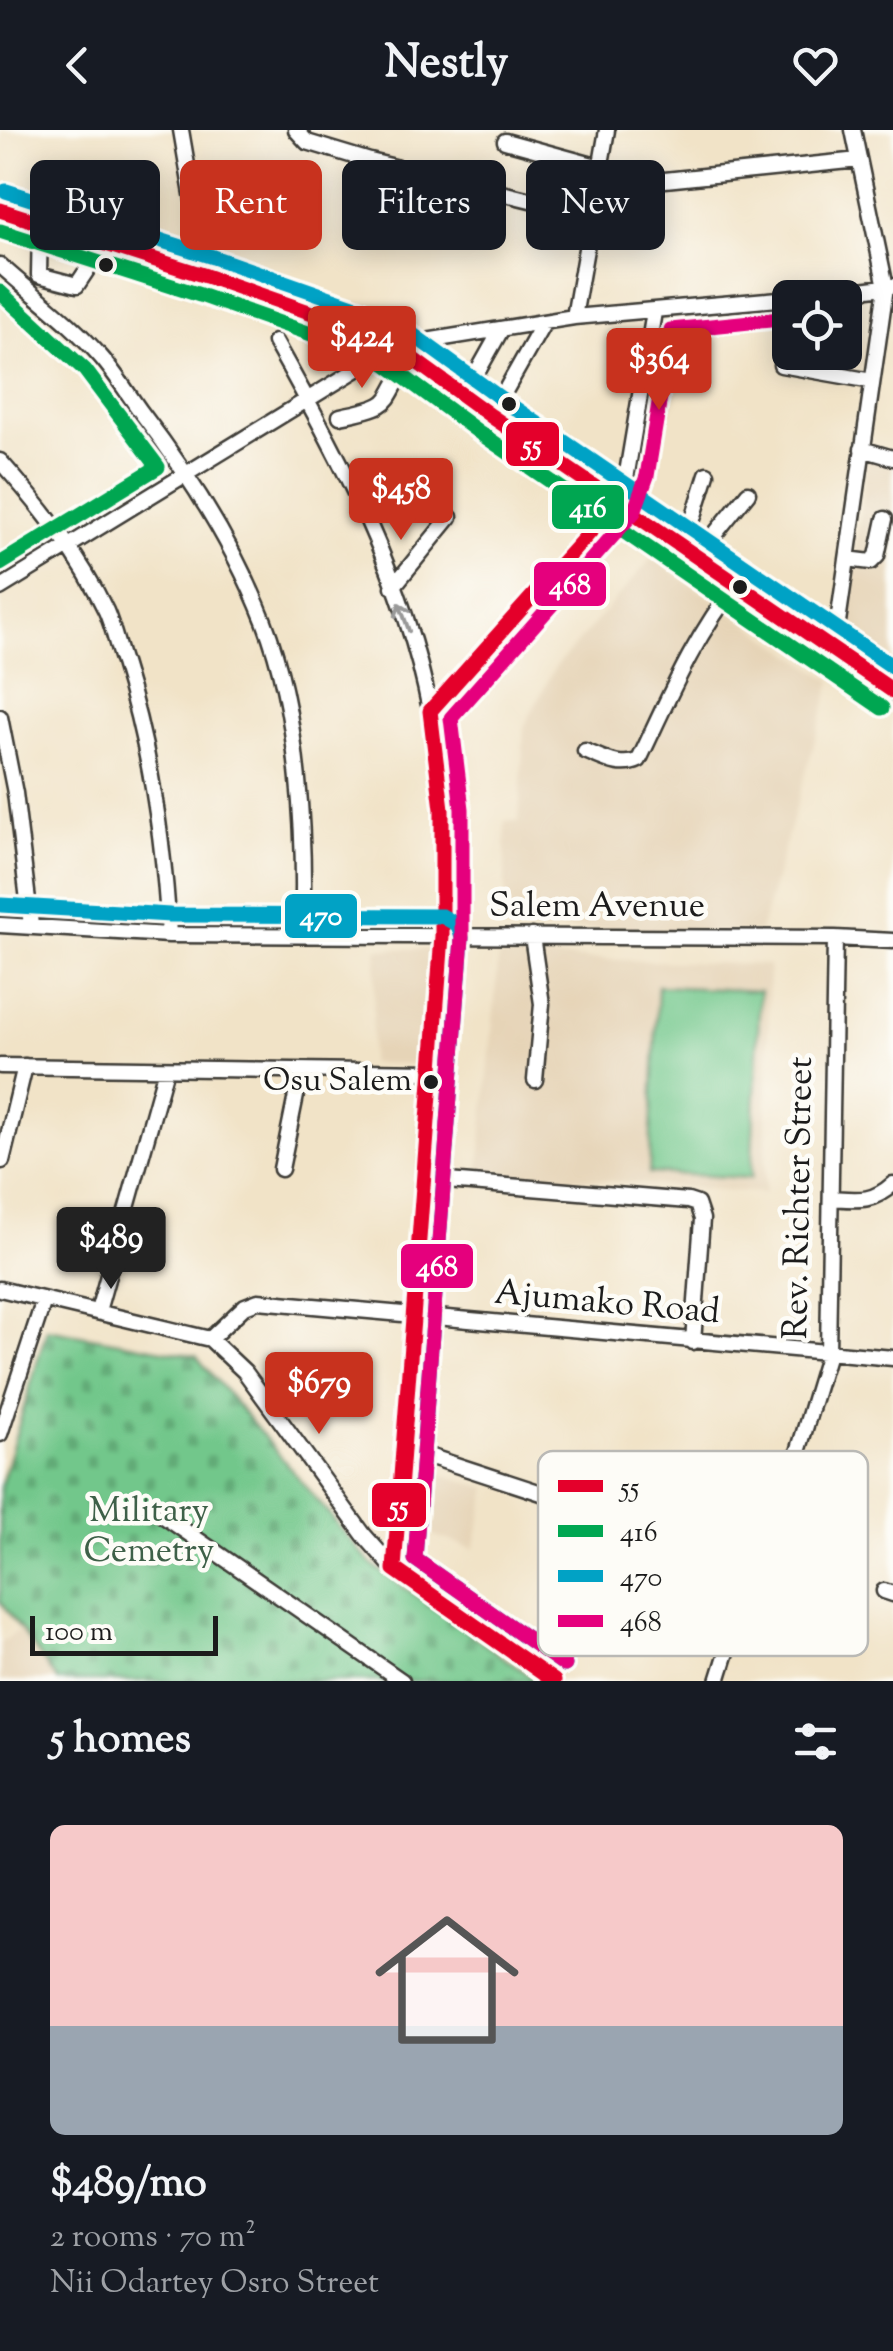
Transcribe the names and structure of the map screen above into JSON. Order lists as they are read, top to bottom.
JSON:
{
  "streets": {
    "street": ["Salem Avenue", "Rev. Richter Street", "Ajumako Road"]
  },
  "crossings": [
    ["Salem Avenue", "Rev. Richter Street"],
    ["Rev. Richter Street", "Ajumako Road"]
  ],
  "parks": ["Military Cemetry"],
  "places": ["Osu Salem"],
  "lines": [
    "transit line 470",
    "transit line 55",
    "transit line 416",
    "transit line 468"
  ],
  "legend": [
    "55",
    "416",
    "470",
    "468"
  ],
  "scale_bar": "100 m",
  "page": {
    "header": "Nestly",
    "chip": [
      "Buy",
      "Rent",
      "Filters",
      "New"
    ],
    "price": [
      "$424",
      "$364",
      "$458",
      "$489",
      "$679"
    ],
    "scale": "100 m",
    "heading": "5 homes",
    "list": [
      {
        "name": "$489/mo",
        "note": "2 rooms · 70 m² · Nii Odartey Osro Street"
      }
    ]
  }
}
